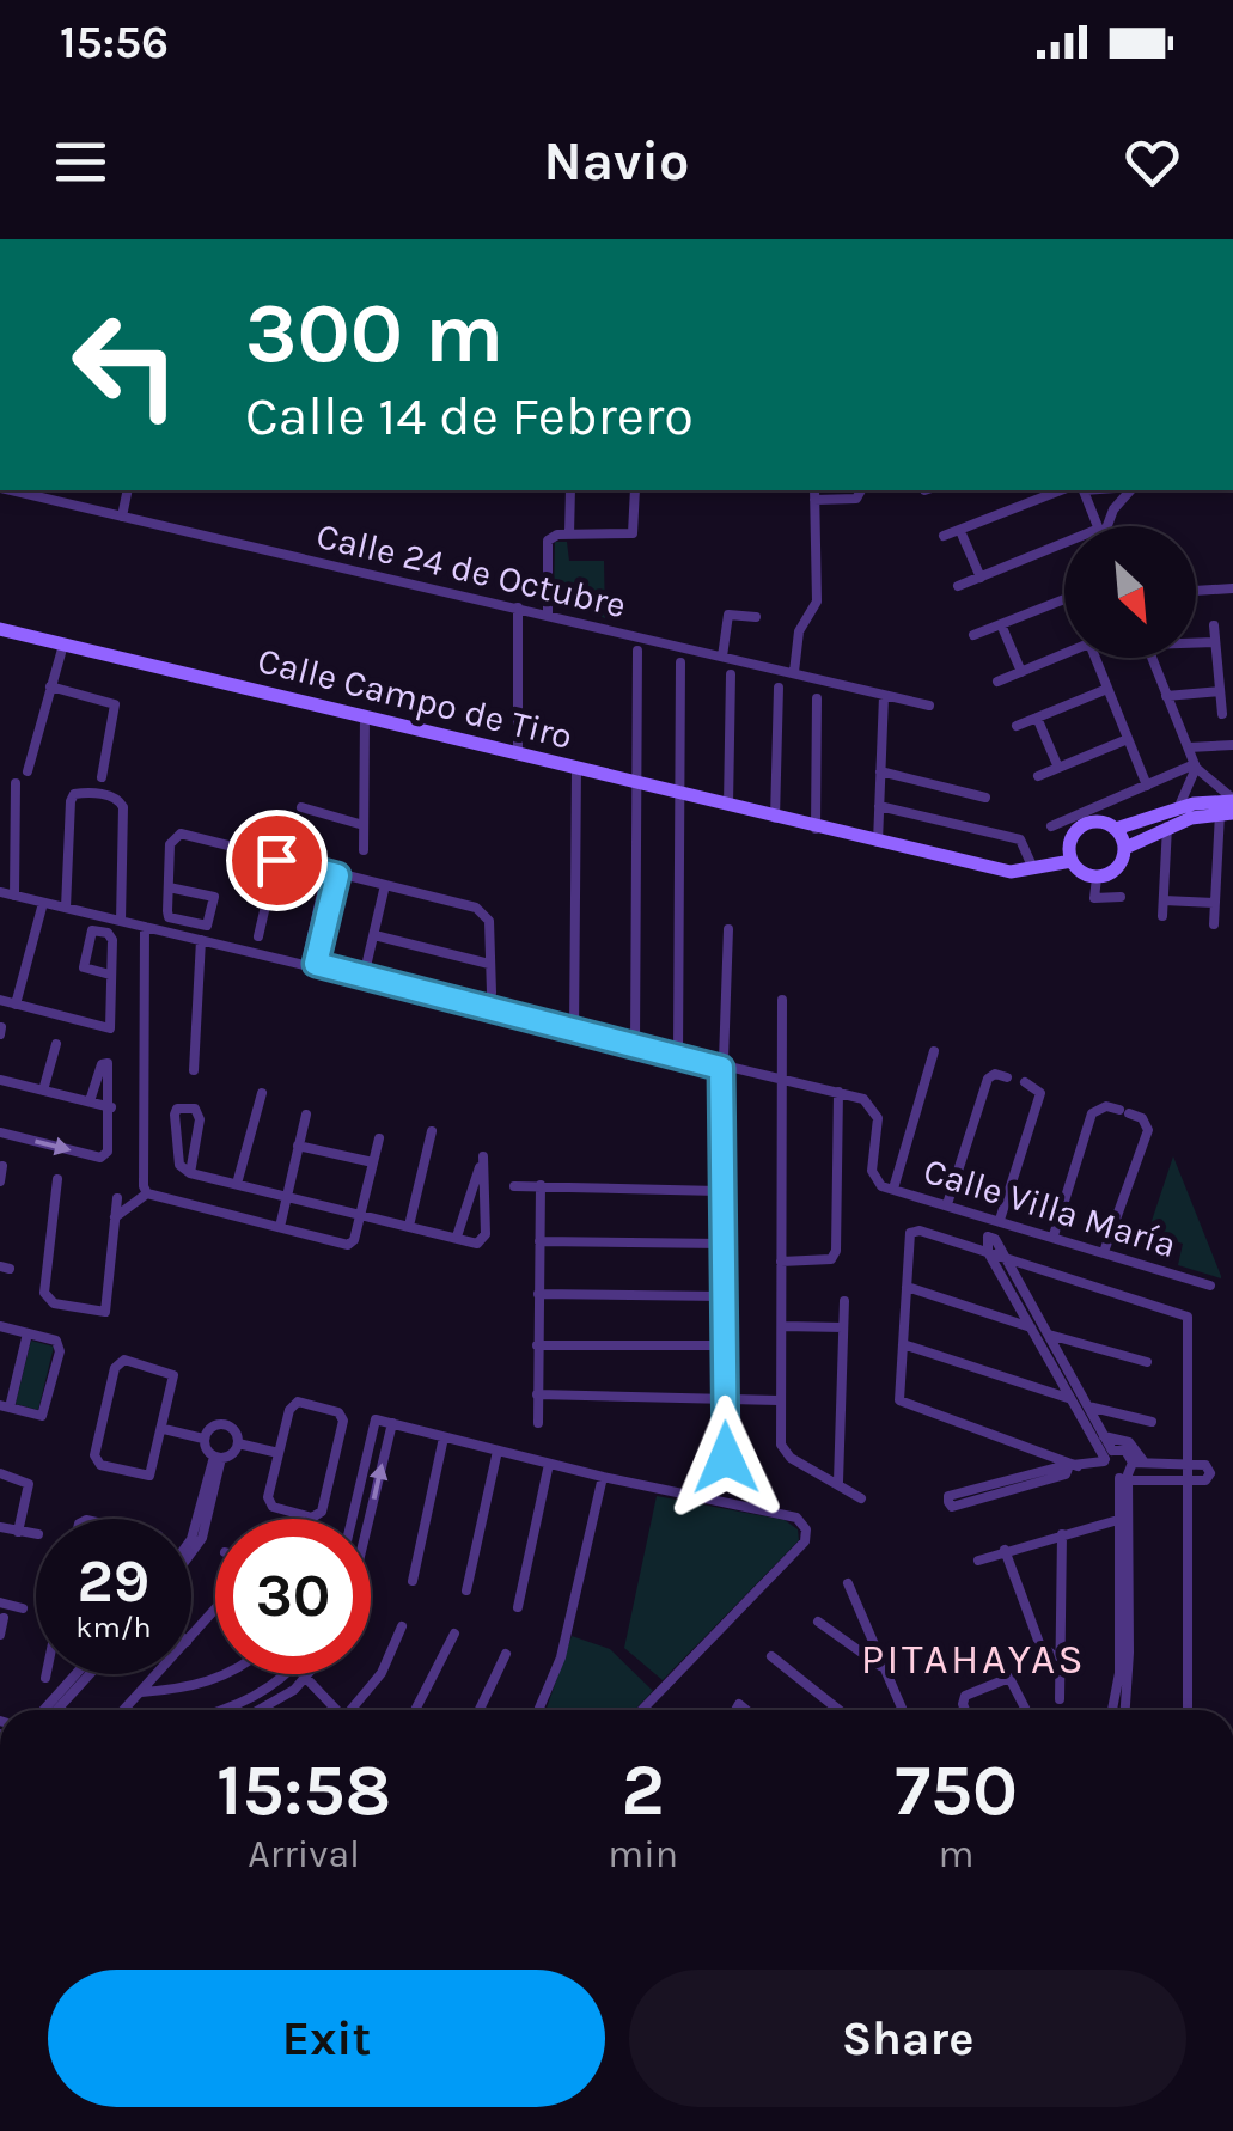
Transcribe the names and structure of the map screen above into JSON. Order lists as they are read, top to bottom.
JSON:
{
  "streets": {
    "street": ["Calle 24 de Octubre", "Calle Campo de Tiro", "Calle Villa María"]
  },
  "districts": ["PITAHAYAS"],
  "north": "bottom right",
  "page": {
    "status": "15:56",
    "header": "Navio",
    "turn": ["300 m", "Calle 14 de Febrero"],
    "speed": "29 km/h",
    "limit": "30",
    "eta": [
      "15:58",
      "Arrival",
      "2",
      "min",
      "750",
      "m"
    ],
    "buttons": ["Exit", "Share"]
  }
}
